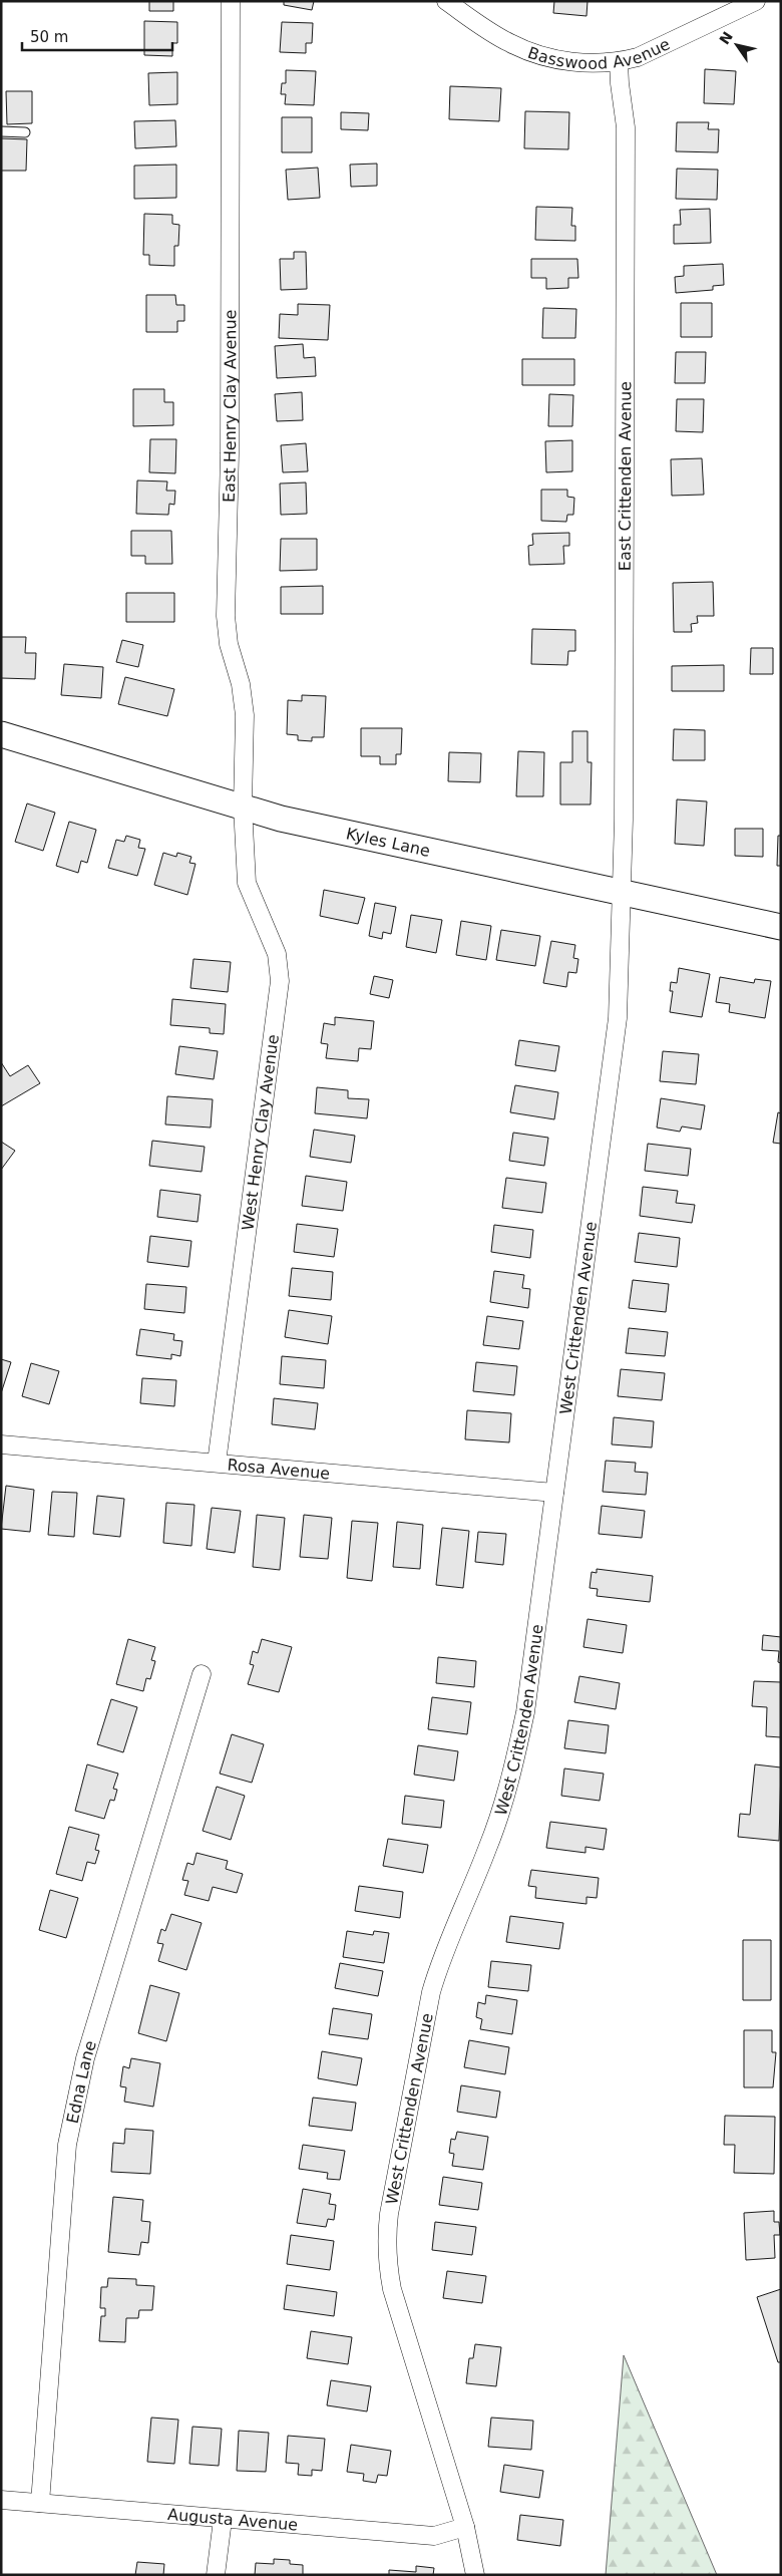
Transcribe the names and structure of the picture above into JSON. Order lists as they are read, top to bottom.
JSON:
{
  "streets": {
    "main road": ["Kyles Lane"],
    "street": [
      "Basswood Avenue",
      "East Henry Clay Avenue",
      "East Crittenden Avenue",
      "West Henry Clay Avenue",
      "West Crittenden Avenue",
      "Rosa Avenue",
      "Edna Lane",
      "Augusta Avenue"
    ]
  },
  "crossings": [
    ["Basswood Avenue", "East Crittenden Avenue"],
    ["East Henry Clay Avenue", "Kyles Lane"],
    ["East Henry Clay Avenue", "West Henry Clay Avenue"],
    ["East Crittenden Avenue", "Kyles Lane"],
    ["East Crittenden Avenue", "West Crittenden Avenue"],
    ["Kyles Lane", "West Henry Clay Avenue"],
    ["Kyles Lane", "West Crittenden Avenue"],
    ["West Henry Clay Avenue", "Rosa Avenue"],
    ["West Crittenden Avenue", "Rosa Avenue"],
    ["West Crittenden Avenue", "Augusta Avenue"],
    ["Edna Lane", "Augusta Avenue"]
  ],
  "scale_bar": "50 m",
  "north": "top left"
}
